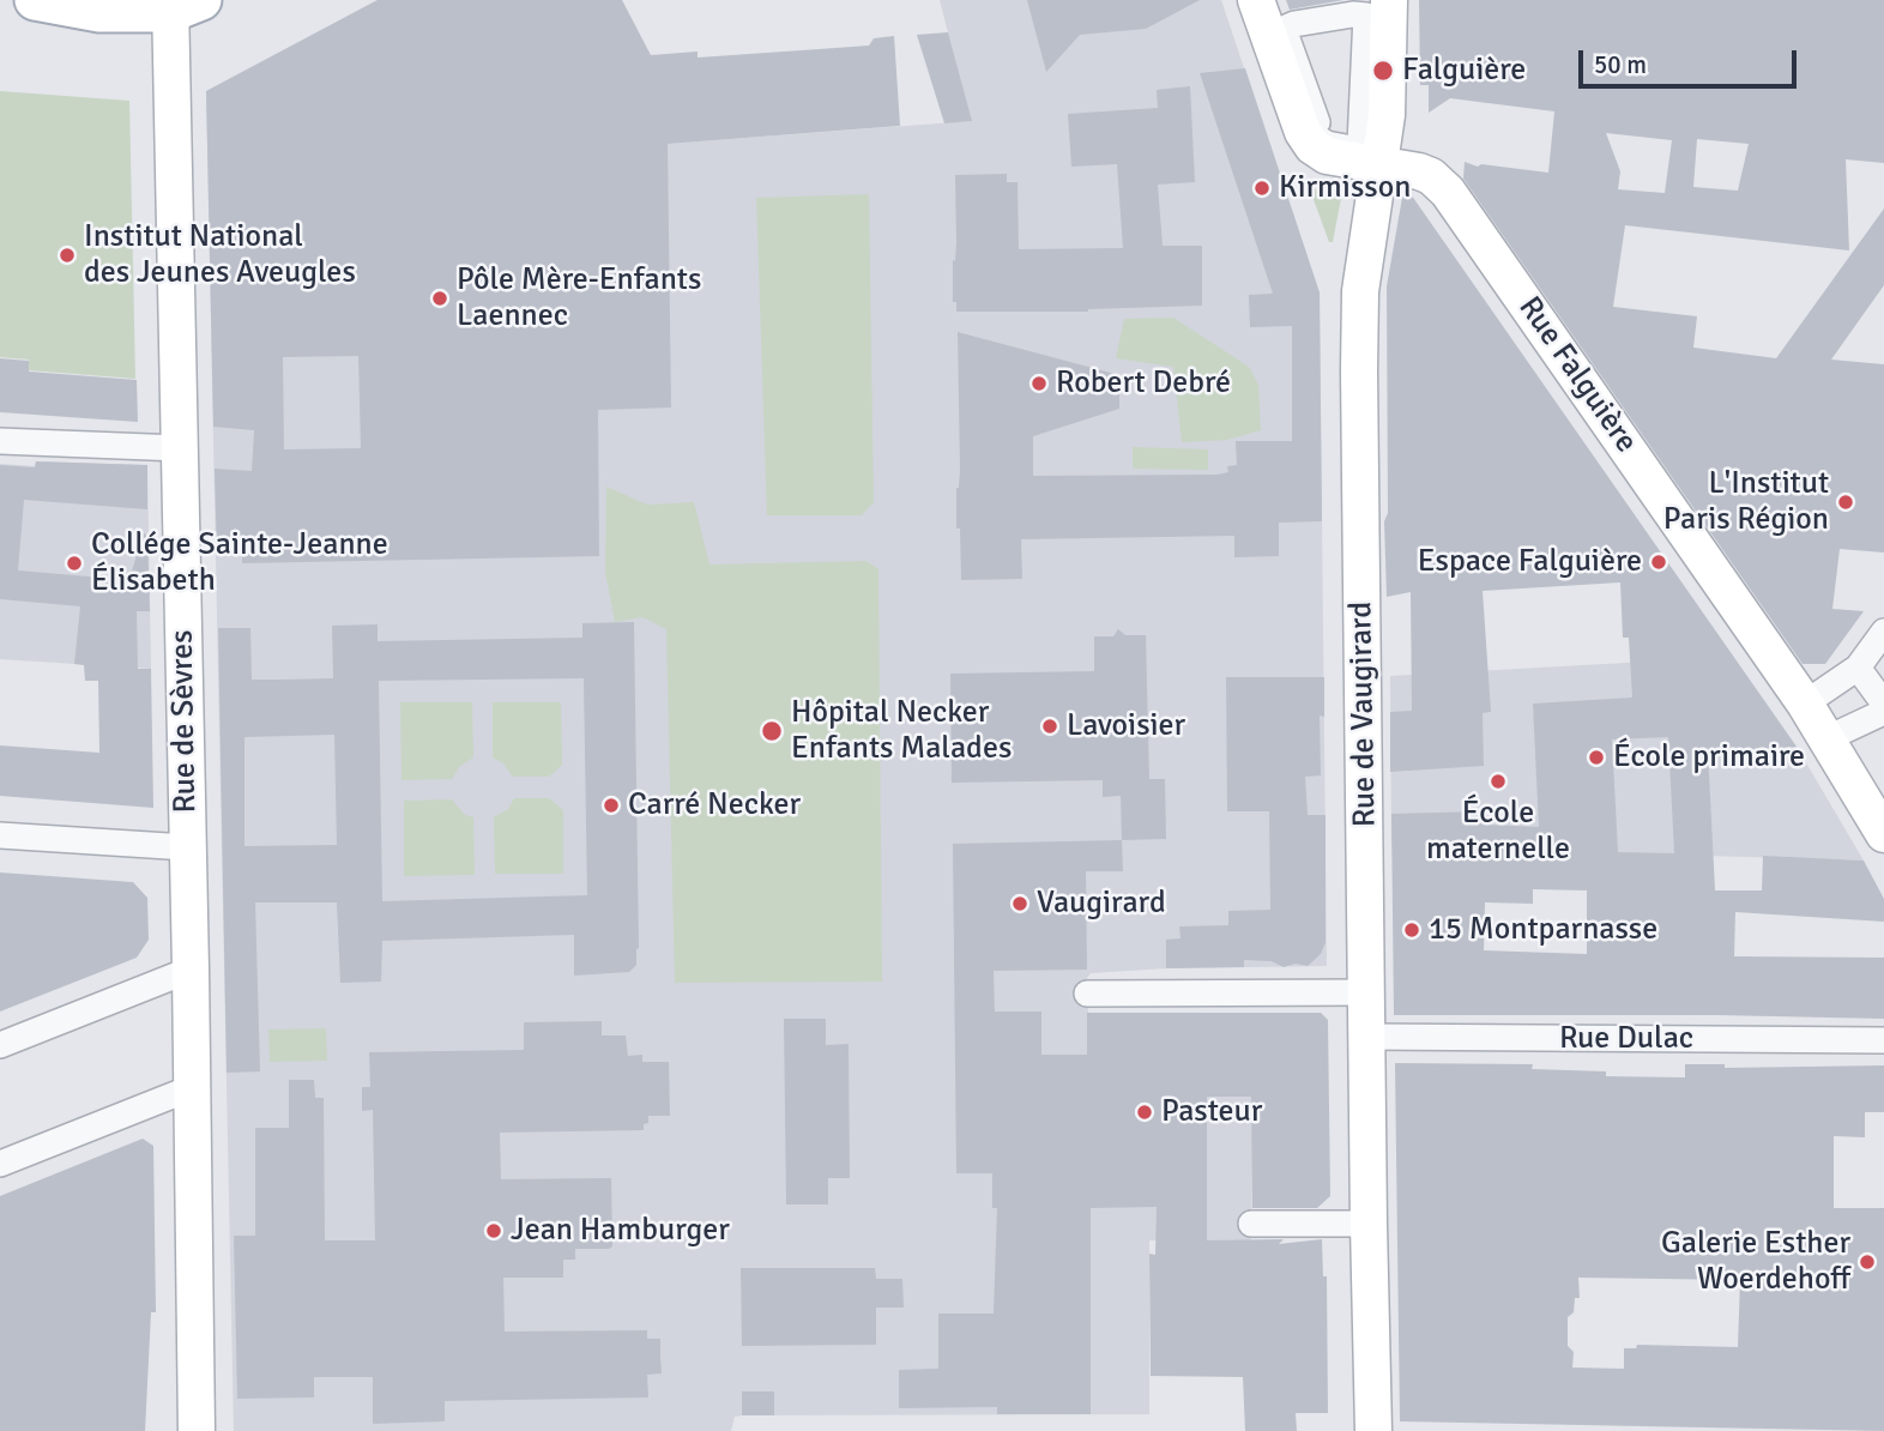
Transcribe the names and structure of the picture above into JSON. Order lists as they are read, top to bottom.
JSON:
{
  "streets": {
    "main road": ["Rue Falguière", "Rue de Vaugirard", "Rue de Sèvres"],
    "street": ["Rue Dulac"]
  },
  "crossings": [
    ["Rue Falguière", "Rue de Vaugirard"],
    ["Rue de Vaugirard", "Rue Dulac"]
  ],
  "places": [
    "Falguière",
    "Kirmisson",
    "Institut National des Jeunes Aveugles",
    "Pôle Mère-Enfants Laennec",
    "Robert Debré",
    "L'Institut Paris Région",
    "Espace Falguière",
    "Collége Sainte-Jeanne Élisabeth",
    "Lavoisier",
    "Hôpital Necker Enfants Malades",
    "École primaire",
    "École maternelle",
    "Carré Necker",
    "Vaugirard",
    "15 Montparnasse",
    "Pasteur",
    "Jean Hamburger",
    "Galerie Esther Woerdehoff"
  ],
  "scale_bar": "50 m"
}
